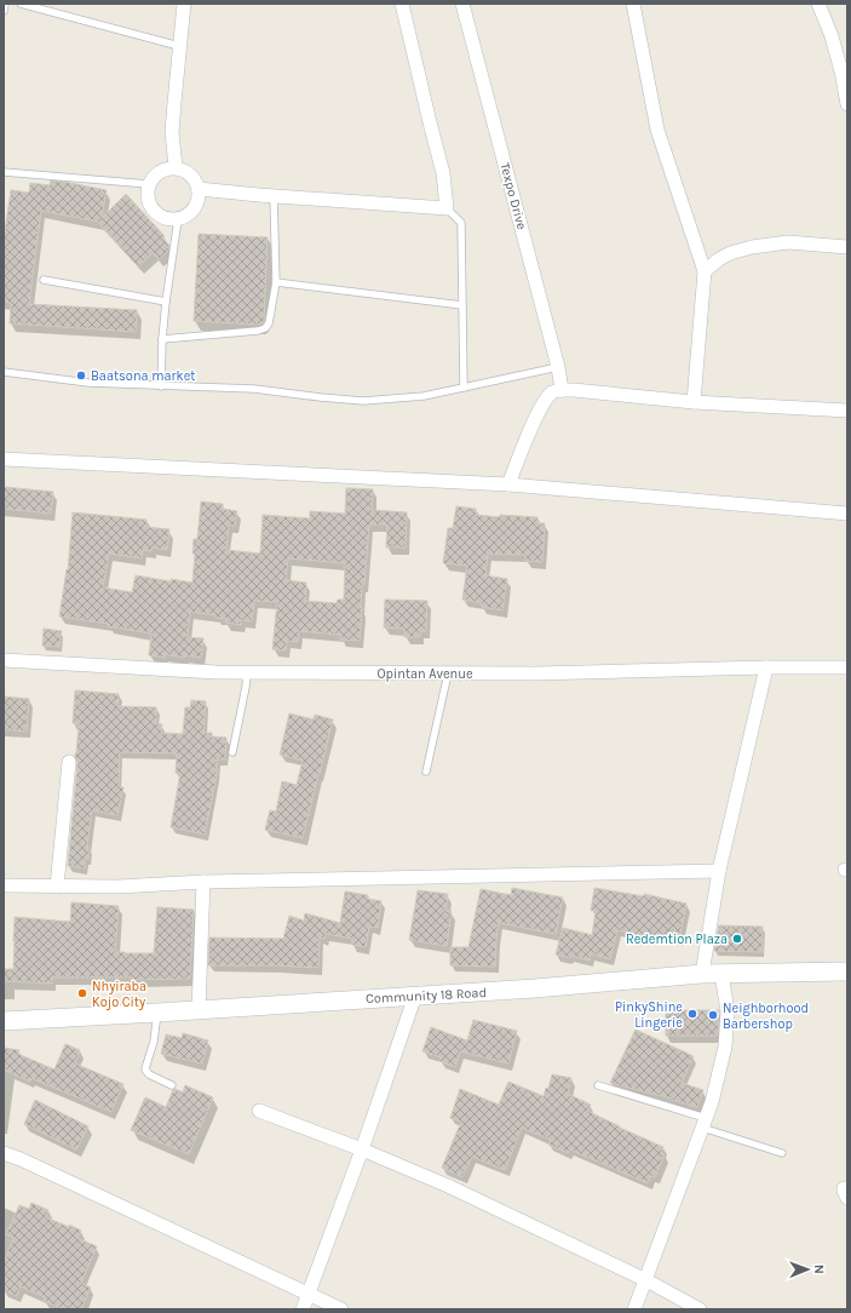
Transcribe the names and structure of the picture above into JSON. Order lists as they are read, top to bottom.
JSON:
{
  "streets": {
    "main road": ["Community 18 Road"],
    "street": ["Texpo Drive", "Opintan Avenue"]
  },
  "places": [
    "Baatsona market",
    "Redemtion Plaza",
    "Nhyiraba Kojo City",
    "PinkyShine Lingerie",
    "Neighborhood Barbershop"
  ],
  "north": "right"
}
